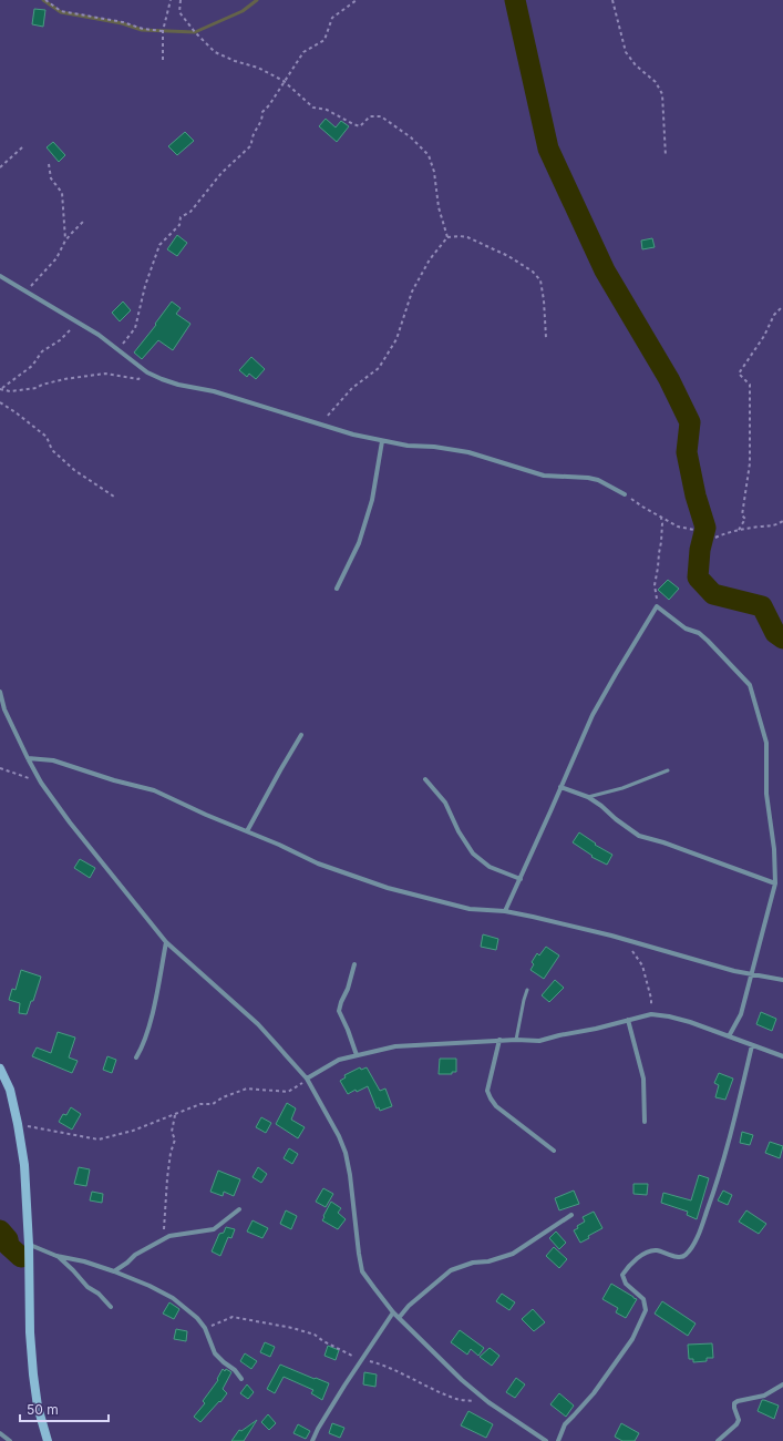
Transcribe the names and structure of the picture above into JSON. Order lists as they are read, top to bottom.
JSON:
{
  "scale_bar": "50 m"
}
